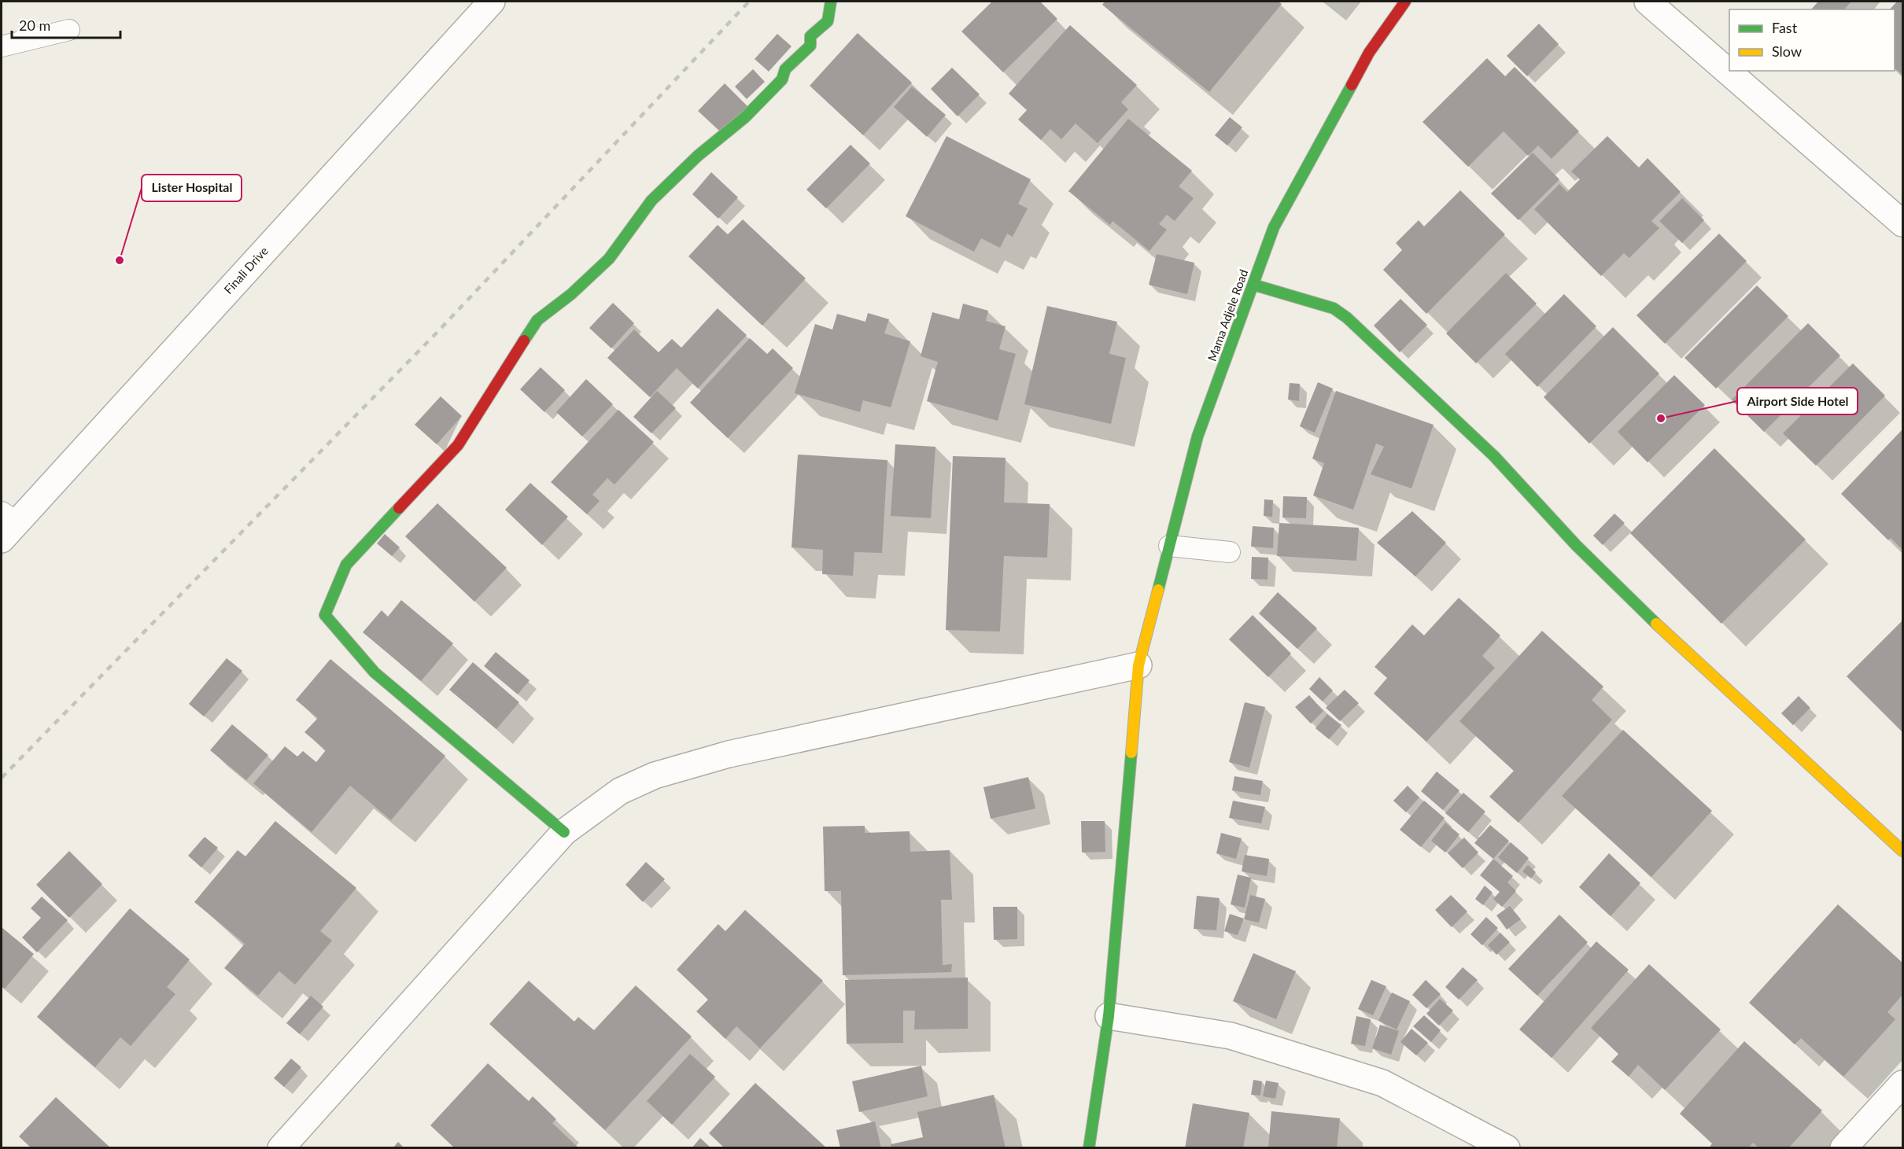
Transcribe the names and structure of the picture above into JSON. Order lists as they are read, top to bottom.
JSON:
{
  "streets": {
    "street": ["Finali Drive", "Mama Adjele Road"]
  },
  "places": ["Lister Hospital", "Airport Side Hotel"],
  "legend": ["Fast", "Slow"],
  "scale_bar": "20 m"
}
